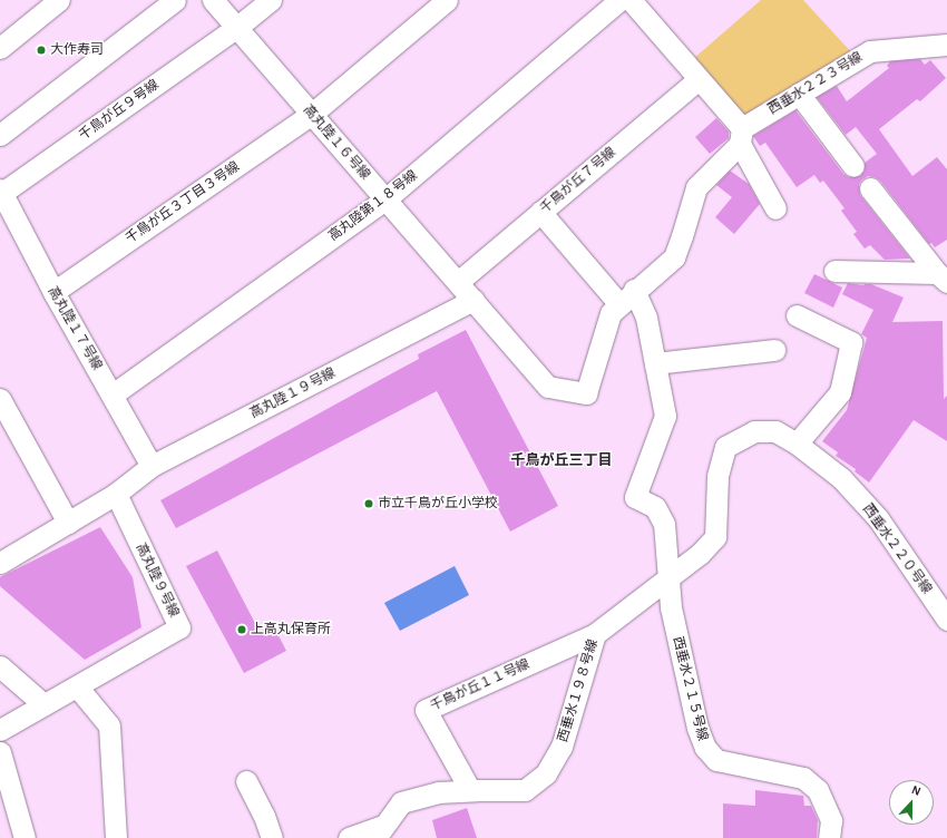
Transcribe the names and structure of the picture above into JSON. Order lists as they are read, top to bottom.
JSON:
{
  "streets": {
    "street": [
      "西垂水２２３号線",
      "千鳥が丘９号線",
      "高丸陸１６号線",
      "千鳥が丘７号線",
      "千鳥が丘３丁目３号線",
      "高丸陸第１８号線",
      "高丸陸１７号線",
      "高丸陸１９号線",
      "西垂水２２０号線",
      "高丸陸９号線",
      "千鳥が丘１１号線",
      "西垂水２１５号線",
      "西垂水１９８号線"
    ]
  },
  "crossings": [
    ["西垂水２２３号線", "高丸陸１６号線"],
    ["千鳥が丘９号線", "高丸陸１６号線"],
    ["千鳥が丘９号線", "高丸陸１７号線"],
    ["高丸陸１６号線", "千鳥が丘７号線"],
    ["高丸陸１６号線", "千鳥が丘３丁目３号線"],
    ["高丸陸１６号線", "高丸陸第１８号線"],
    ["高丸陸１６号線", "高丸陸１９号線"],
    ["千鳥が丘３丁目３号線", "高丸陸１７号線"],
    ["高丸陸第１８号線", "高丸陸１７号線"],
    ["高丸陸１７号線", "高丸陸１９号線"],
    ["高丸陸１９号線", "高丸陸９号線"],
    ["西垂水２２０号線", "西垂水２１５号線"],
    ["西垂水２２０号線", "西垂水１９８号線"],
    ["千鳥が丘１１号線", "西垂水１９８号線"],
    ["西垂水２１５号線", "西垂水１９８号線"]
  ],
  "districts": ["千鳥が丘三丁目"],
  "places": ["大作寿司", "市立千鳥が丘小学校", "上高丸保育所"],
  "north": "top"
}
